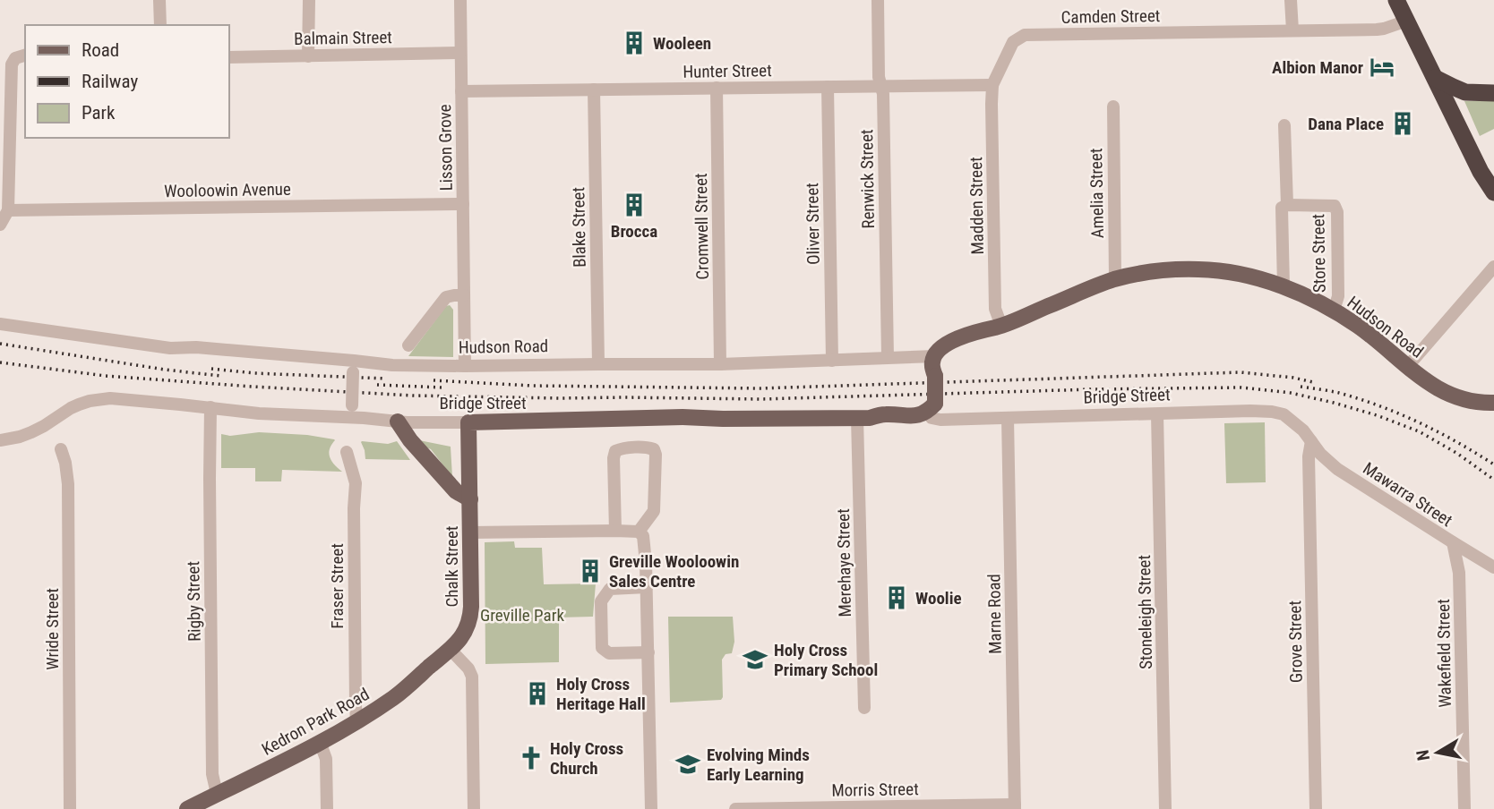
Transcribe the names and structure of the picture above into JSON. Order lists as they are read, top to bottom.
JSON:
{
  "streets": {
    "main road": [
      "Hudson Road",
      "Bridge Street",
      "Chalk Street",
      "Kedron Park Road"
    ],
    "street": [
      "Camden Street",
      "Balmain Street",
      "Hunter Street",
      "Lisson Grove",
      "Renwick Street",
      "Wooloowin Avenue",
      "Amelia Street",
      "Madden Street",
      "Oliver Street",
      "Cromwell Street",
      "Blake Street",
      "Store Street",
      "Mawarra Street",
      "Merehaye Street",
      "Fraser Street",
      "Rigby Street",
      "Stoneleigh Street",
      "Marne Road",
      "Wride Street",
      "Grove Street",
      "Wakefield Street",
      "Morris Street"
    ]
  },
  "crossings": [
    ["Camden Street", "Hunter Street"],
    ["Camden Street", "Madden Street"],
    ["Balmain Street", "Lisson Grove"],
    ["Hunter Street", "Lisson Grove"],
    ["Hunter Street", "Renwick Street"],
    ["Hunter Street", "Madden Street"],
    ["Hunter Street", "Oliver Street"],
    ["Hunter Street", "Cromwell Street"],
    ["Hunter Street", "Blake Street"],
    ["Lisson Grove", "Wooloowin Avenue"],
    ["Lisson Grove", "Hudson Road"],
    ["Renwick Street", "Hudson Road"],
    ["Amelia Street", "Hudson Road"],
    ["Madden Street", "Hudson Road"],
    ["Oliver Street", "Hudson Road"],
    ["Cromwell Street", "Hudson Road"],
    ["Blake Street", "Hudson Road"],
    ["Store Street", "Hudson Road"],
    ["Bridge Street", "Mawarra Street"],
    ["Bridge Street", "Merehaye Street"],
    ["Bridge Street", "Chalk Street"],
    ["Bridge Street", "Rigby Street"],
    ["Bridge Street", "Stoneleigh Street"],
    ["Bridge Street", "Marne Road"],
    ["Bridge Street", "Grove Street"],
    ["Mawarra Street", "Grove Street"],
    ["Mawarra Street", "Wakefield Street"],
    ["Chalk Street", "Kedron Park Road"],
    ["Fraser Street", "Kedron Park Road"],
    ["Rigby Street", "Kedron Park Road"],
    ["Marne Road", "Morris Street"]
  ],
  "parks": ["Greville Park"],
  "places": {
    "building": [
      "Wooleen",
      "Dana Place",
      "Brocca",
      "Greville Wooloowin Sales Centre",
      "Woolie",
      "Holy Cross Heritage Hall"
    ],
    "hotel": ["Albion Manor"],
    "school or university": ["Holy Cross Primary School", "Evolving Minds Early Learning"],
    "church": ["Holy Cross Church"]
  },
  "legend": ["Road", "Railway", "Park"],
  "north": "left"
}
